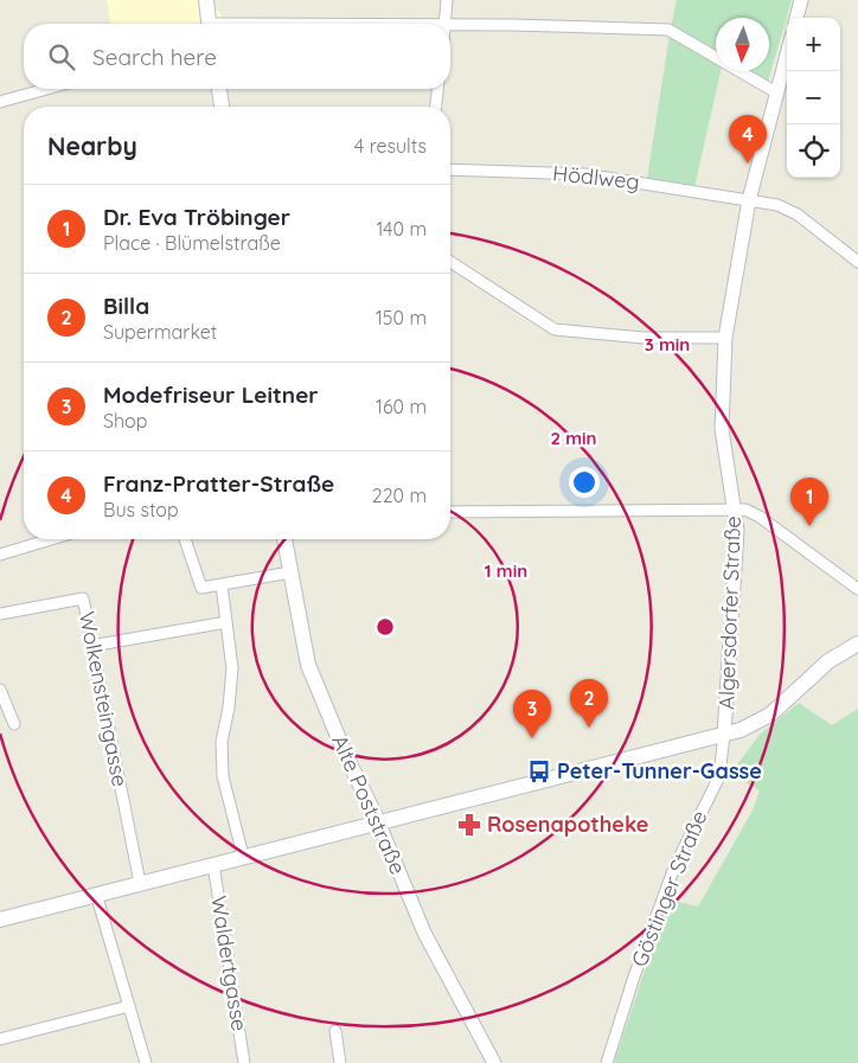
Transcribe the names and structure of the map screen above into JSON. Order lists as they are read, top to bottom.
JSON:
{
  "streets": {
    "main road": ["Alte Poststraße"],
    "street": [
      "Hödlweg",
      "Algersdorfer Straße",
      "Wolkensteingasse",
      "Göstinger Straße",
      "Waldertgasse"
    ]
  },
  "crossings": [
    ["Hödlweg", "Algersdorfer Straße"],
    ["Algersdorfer Straße", "Göstinger Straße"]
  ],
  "places": {
    "bus stop": ["Peter-Tunner-Gasse"],
    "pharmacy": ["Rosenapotheke"]
  },
  "north": "bottom",
  "page": {
    "map_buttons": ["+", "−"],
    "search": "Search here",
    "heading": ["Nearby", "4 results"],
    "pins": [
      "4",
      "1",
      "2",
      "3"
    ],
    "list": [
      {
        "mark": "1",
        "name": "Dr. Eva Tröbinger",
        "note": "Place · Blümelstraße",
        "value": "140 m"
      },
      {
        "mark": "2",
        "name": "Billa",
        "note": "Supermarket",
        "value": "150 m"
      },
      {
        "mark": "3",
        "name": "Modefriseur Leitner",
        "note": "Shop",
        "value": "160 m"
      },
      {
        "mark": "4",
        "name": "Franz-Pratter-Straße",
        "note": "Bus stop",
        "value": "220 m"
      }
    ]
  },
  "rings": ["3 min", "2 min", "1 min"]
}
